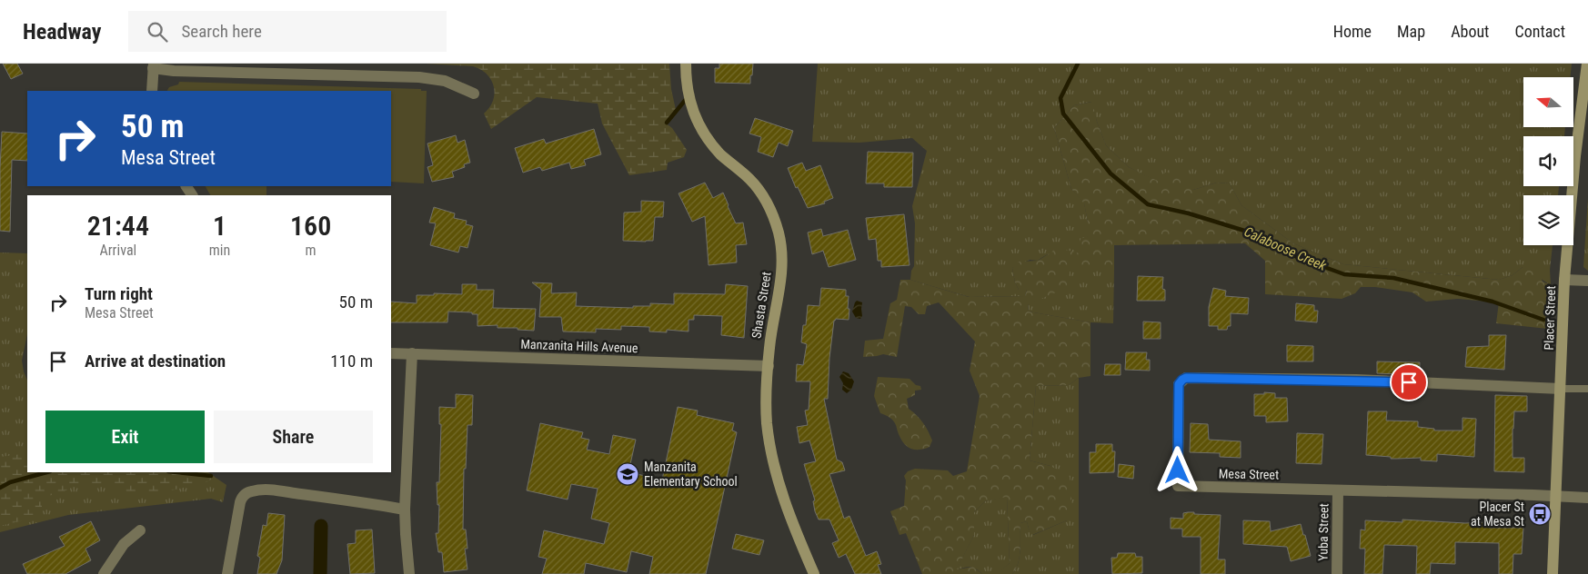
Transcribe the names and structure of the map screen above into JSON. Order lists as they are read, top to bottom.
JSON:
{
  "streets": {
    "street": [
      "Shasta Street",
      "Placer Street",
      "Manzanita Hills Avenue",
      "Mesa Street",
      "Yuba Street"
    ]
  },
  "crossings": [
    ["Shasta Street", "Manzanita Hills Avenue"],
    ["Placer Street", "Mesa Street"],
    ["Mesa Street", "Yuba Street"]
  ],
  "water": ["Calaboose Creek"],
  "places": {
    "school or university": ["Manzanita Elementary School"],
    "bus stop": ["Placer St at Mesa St"]
  },
  "north": "left",
  "page": {
    "header": "Headway",
    "search": "Search here",
    "nav": [
      "Home",
      "Map",
      "About",
      "Contact"
    ],
    "turn": ["50 m", "Mesa Street"],
    "eta": [
      "21:44",
      "Arrival",
      "1",
      "min",
      "160",
      "m"
    ],
    "list": [
      {
        "name": "Turn right",
        "note": "Mesa Street",
        "value": "50 m"
      },
      {
        "name": "Arrive at destination",
        "value": "110 m"
      }
    ],
    "buttons": ["Exit", "Share"]
  }
}
